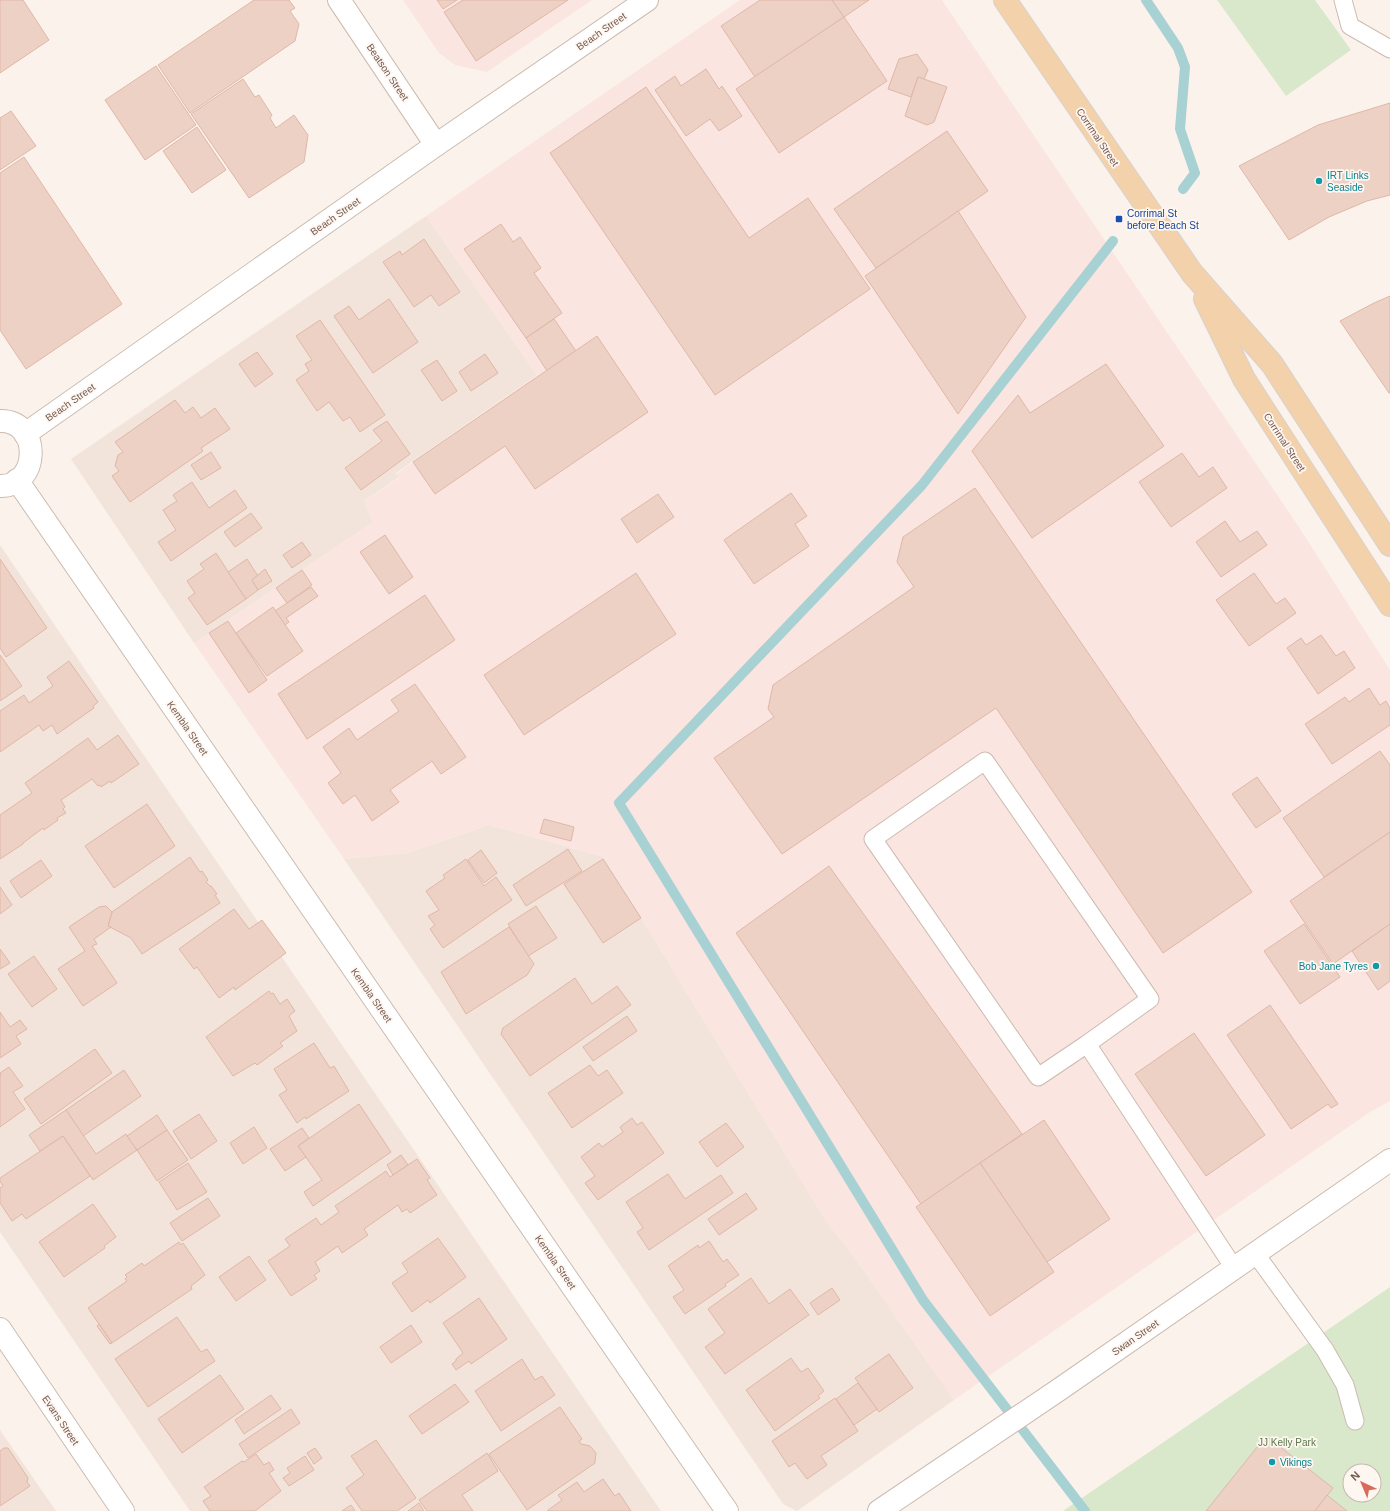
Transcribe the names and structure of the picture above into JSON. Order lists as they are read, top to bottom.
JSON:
{
  "streets": {
    "main road": ["Corrimal Street"],
    "street": [
      "Beach Street",
      "Beatson Street",
      "Kembla Street",
      "Swan Street",
      "Evans Street"
    ]
  },
  "crossings": [
    ["Beach Street", "Beatson Street"]
  ],
  "parks": ["JJ Kelly Park"],
  "places": {
    "other": ["IRT Links Seaside", "Bob Jane Tyres", "Vikings"],
    "transit": ["Corrimal St before Beach St"]
  },
  "north": "top left"
}
